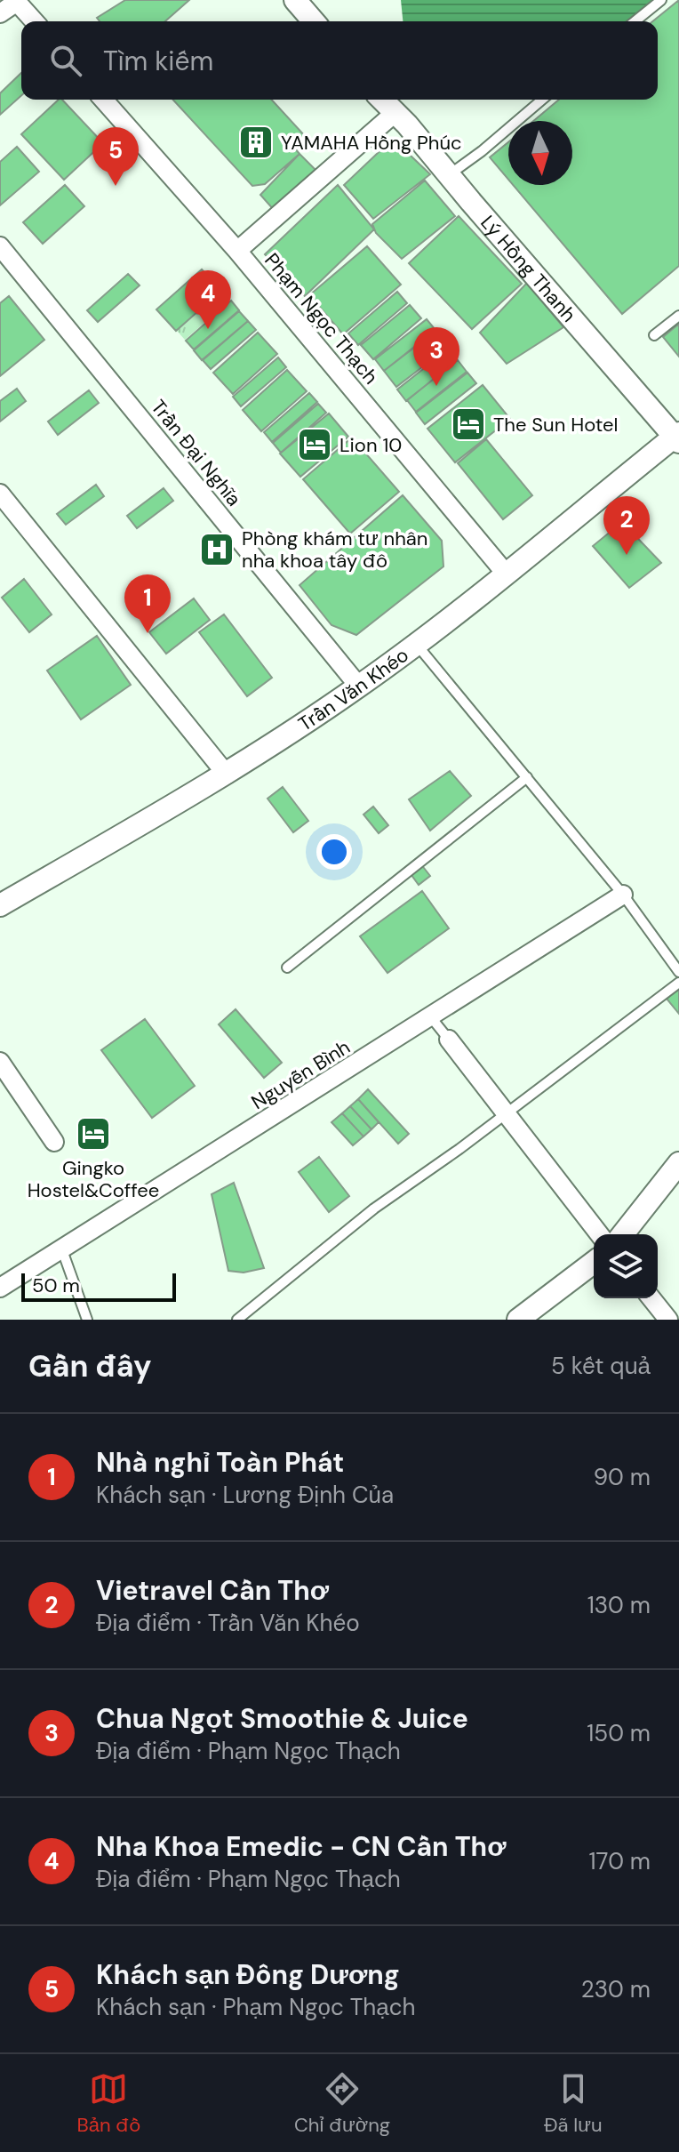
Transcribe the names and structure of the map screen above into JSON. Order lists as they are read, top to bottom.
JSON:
{
  "streets": {
    "street": [
      "Lý Hồng Thanh",
      "Phạm Ngọc Thạch",
      "Trần Đại Nghĩa",
      "Trần Văn Khéo",
      "Nguyễn Bình"
    ]
  },
  "crossings": [
    ["Lý Hồng Thanh", "Trần Văn Khéo"],
    ["Phạm Ngọc Thạch", "Trần Văn Khéo"],
    ["Trần Đại Nghĩa", "Trần Văn Khéo"]
  ],
  "places": {
    "building": ["YAMAHA Hồng Phúc"],
    "hotel": ["The Sun Hotel", "Lion 10", "Gingko Hostel&Coffee"],
    "hospital": ["Phòng khám tư nhân nha khoa tây đô"]
  },
  "scale_bar": "50 m",
  "north": "bottom",
  "page": {
    "search": "Tìm kiếm",
    "pins": [
      "5",
      "4",
      "3",
      "2",
      "1"
    ],
    "scale": "50 m",
    "heading": ["Gần đây", "5 kết quả"],
    "list": [
      {
        "mark": "1",
        "name": "Nhà nghỉ Toàn Phát",
        "note": "Khách sạn · Lương Định Của",
        "value": "90 m"
      },
      {
        "mark": "2",
        "name": "Vietravel Cần Thơ",
        "note": "Địa điểm · Trần Văn Khéo",
        "value": "130 m"
      },
      {
        "mark": "3",
        "name": "Chua Ngọt Smoothie & Juice",
        "note": "Địa điểm · Phạm Ngọc Thạch",
        "value": "150 m"
      },
      {
        "mark": "4",
        "name": "Nha Khoa Emedic - CN Cần Thơ",
        "note": "Địa điểm · Phạm Ngọc Thạch",
        "value": "170 m"
      },
      {
        "mark": "5",
        "name": "Khách sạn Đông Dương",
        "note": "Khách sạn · Phạm Ngọc Thạch",
        "value": "230 m"
      }
    ],
    "nav": ["Bản đồ", "Chỉ đường", "Đã lưu"]
  }
}
